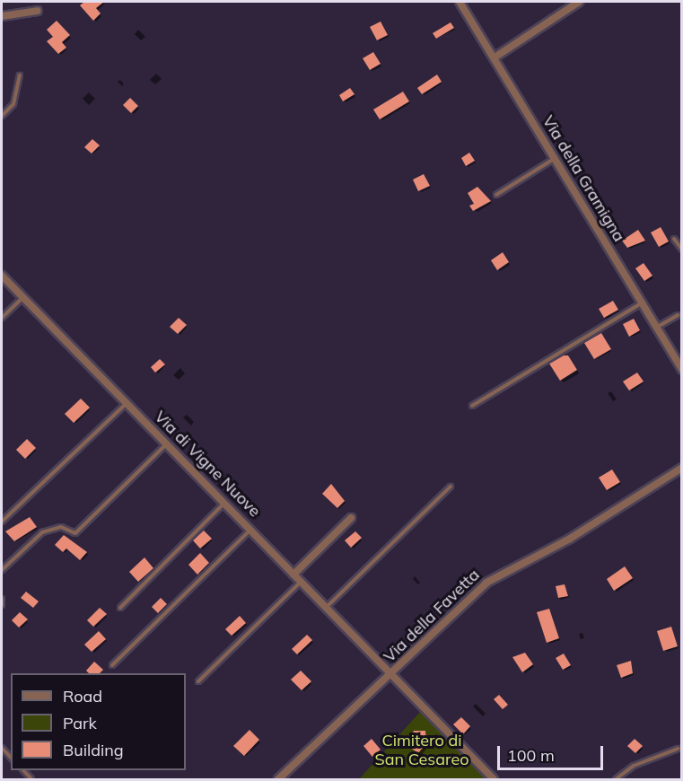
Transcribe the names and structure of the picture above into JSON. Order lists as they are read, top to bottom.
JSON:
{
  "streets": {
    "street": ["Via della Gramigna", "Via di Vigne Nuove", "Via della Favetta"]
  },
  "crossings": [
    ["Via di Vigne Nuove", "Via della Favetta"]
  ],
  "parks": ["Cimitero di San Cesareo"],
  "legend": ["Road", "Park", "Building"],
  "scale_bar": "100 m"
}
